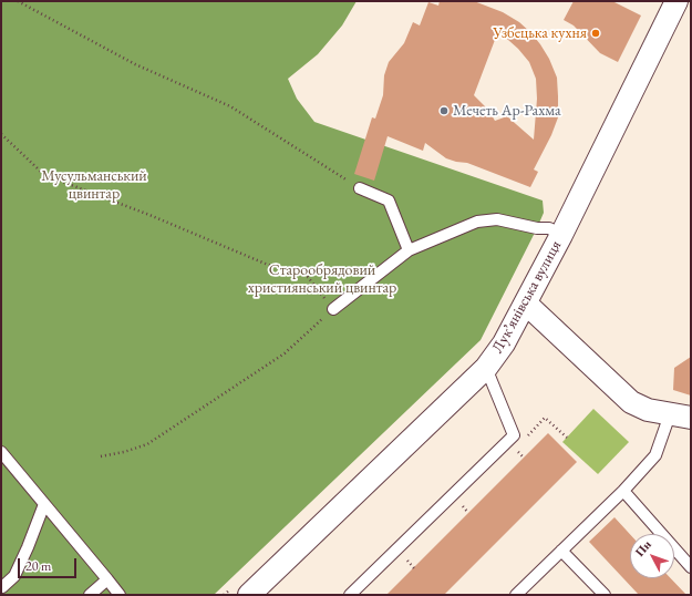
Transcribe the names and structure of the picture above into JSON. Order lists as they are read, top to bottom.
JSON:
{
  "streets": {
    "street": ["Лукʼянівська вулиця"]
  },
  "parks": ["Мусульманський цвинтар", "Старообрядовий християнський цвинтар"],
  "places": ["Узбецька кухня", "Мечеть Ар-Рахма"],
  "scale_bar": "20 m",
  "north": "top left"
}
